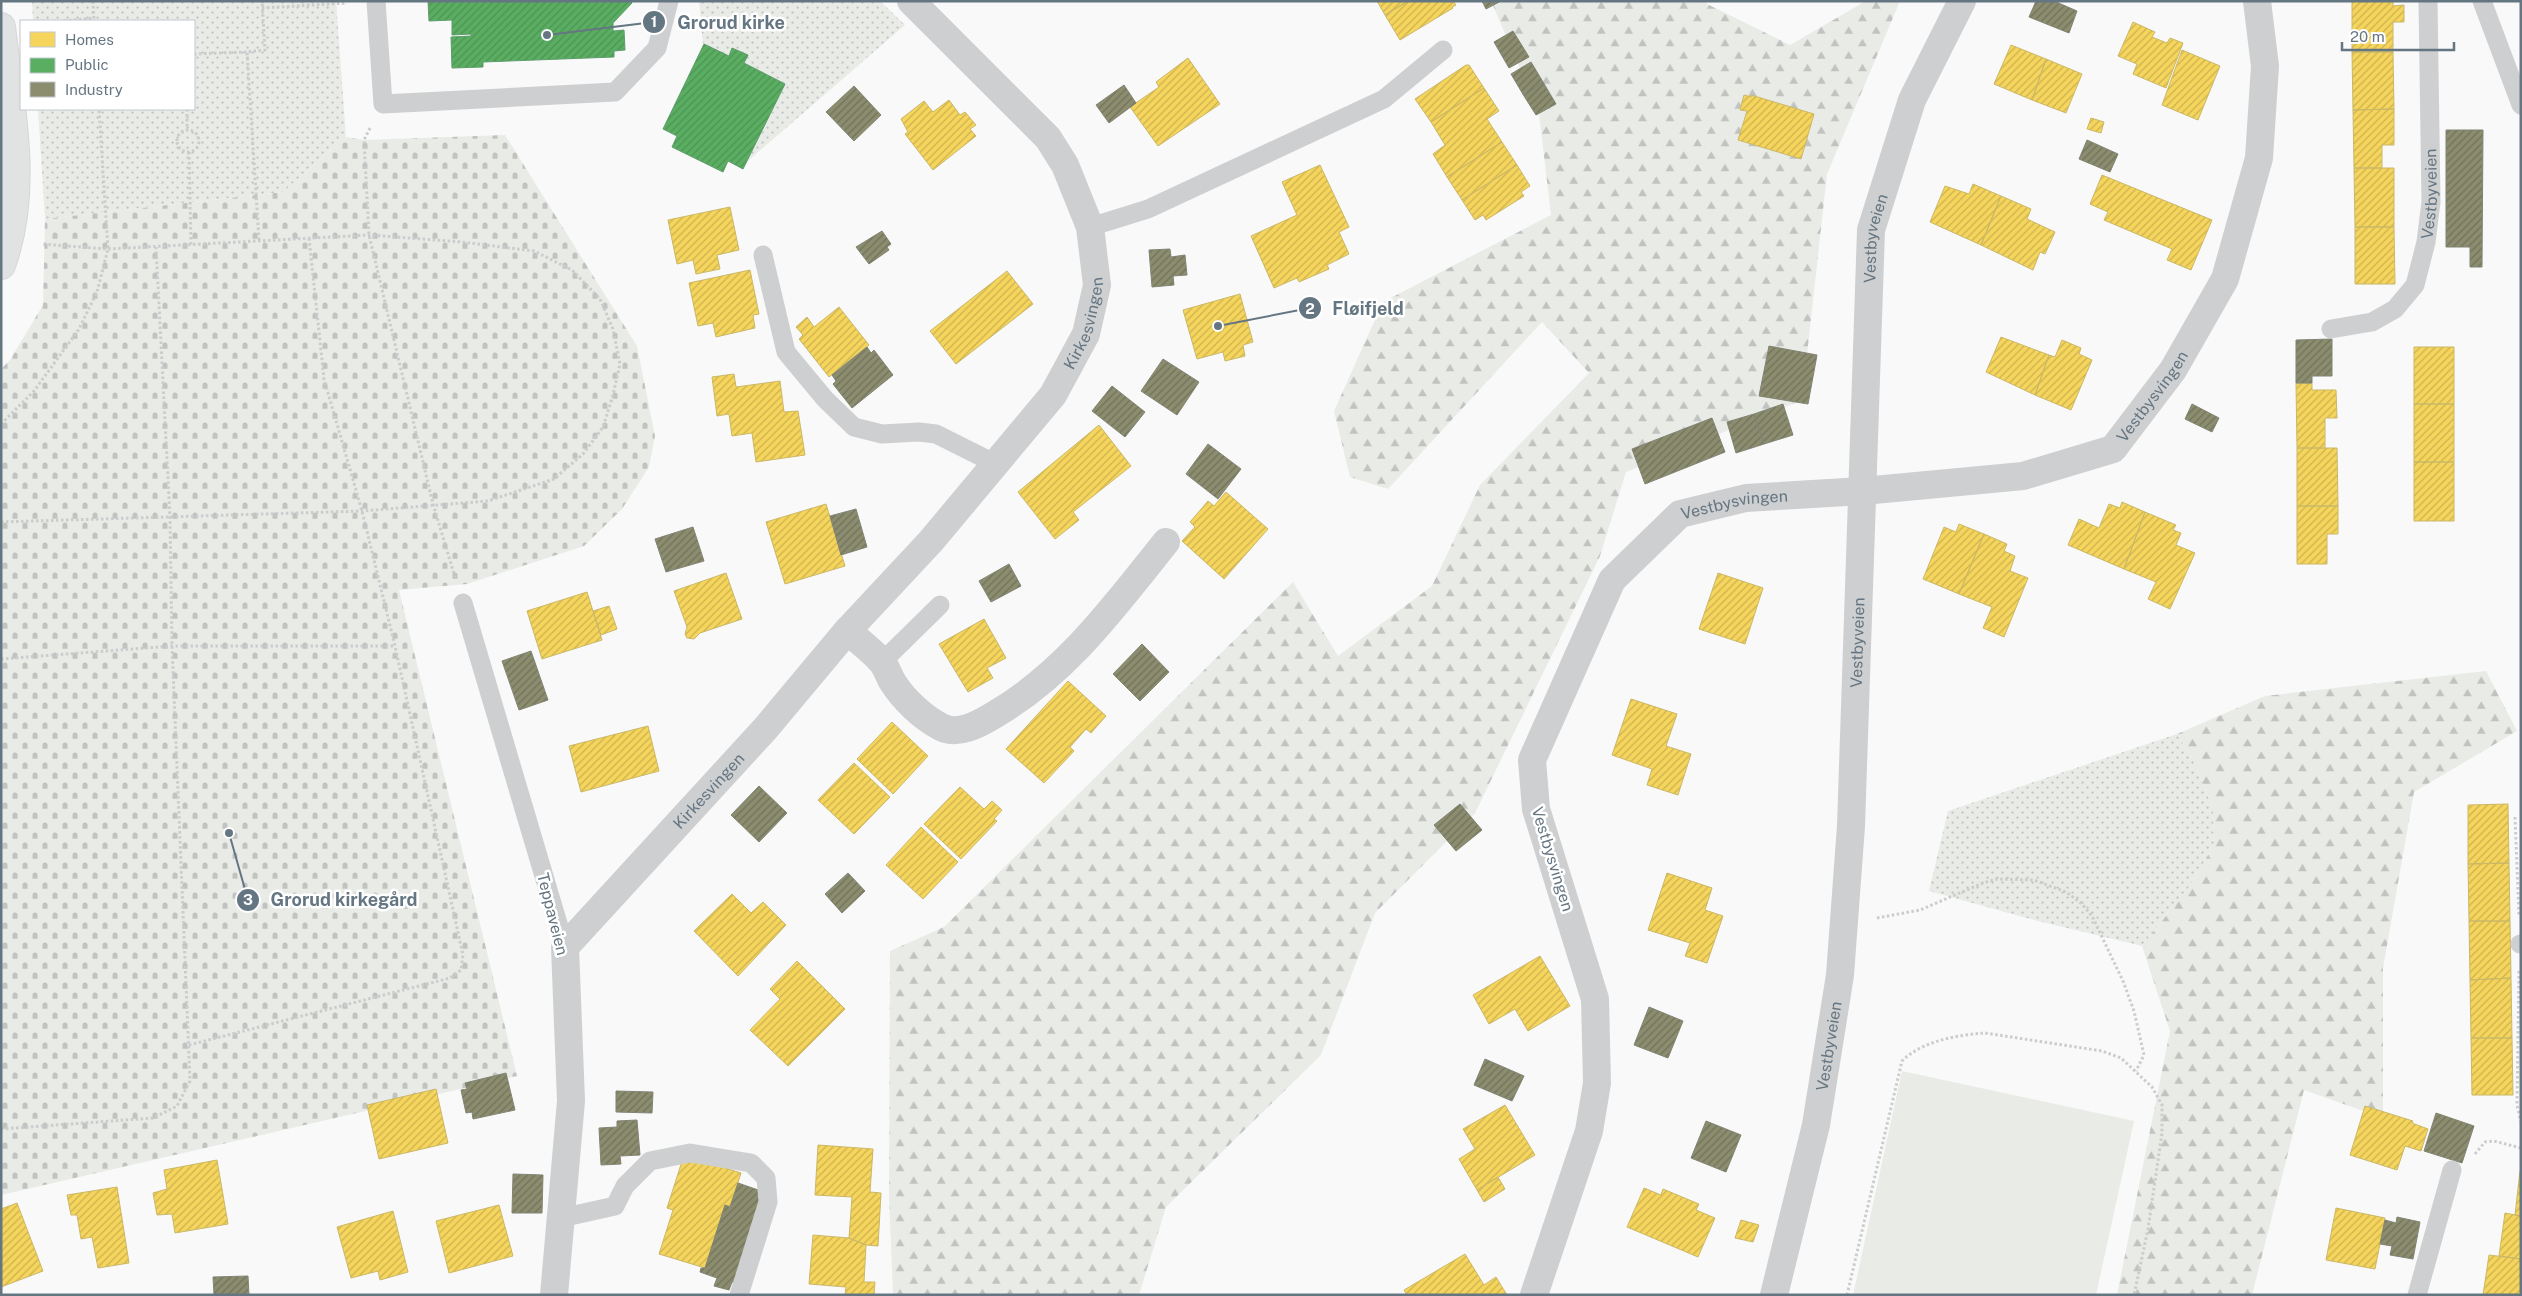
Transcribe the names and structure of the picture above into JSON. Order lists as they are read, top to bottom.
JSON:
{
  "streets": {
    "street": [
      "Vestbyveien",
      "Kirkesvingen",
      "Vestbysvingen",
      "Teppaveien"
    ]
  },
  "crossings": [
    ["Vestbyveien", "Vestbysvingen"],
    ["Kirkesvingen", "Teppaveien"]
  ],
  "places": ["Grorud kirke", "Fløifjeld", "Grorud kirkegård"],
  "legend": ["Homes", "Public", "Industry"],
  "scale_bar": "20 m"
}
